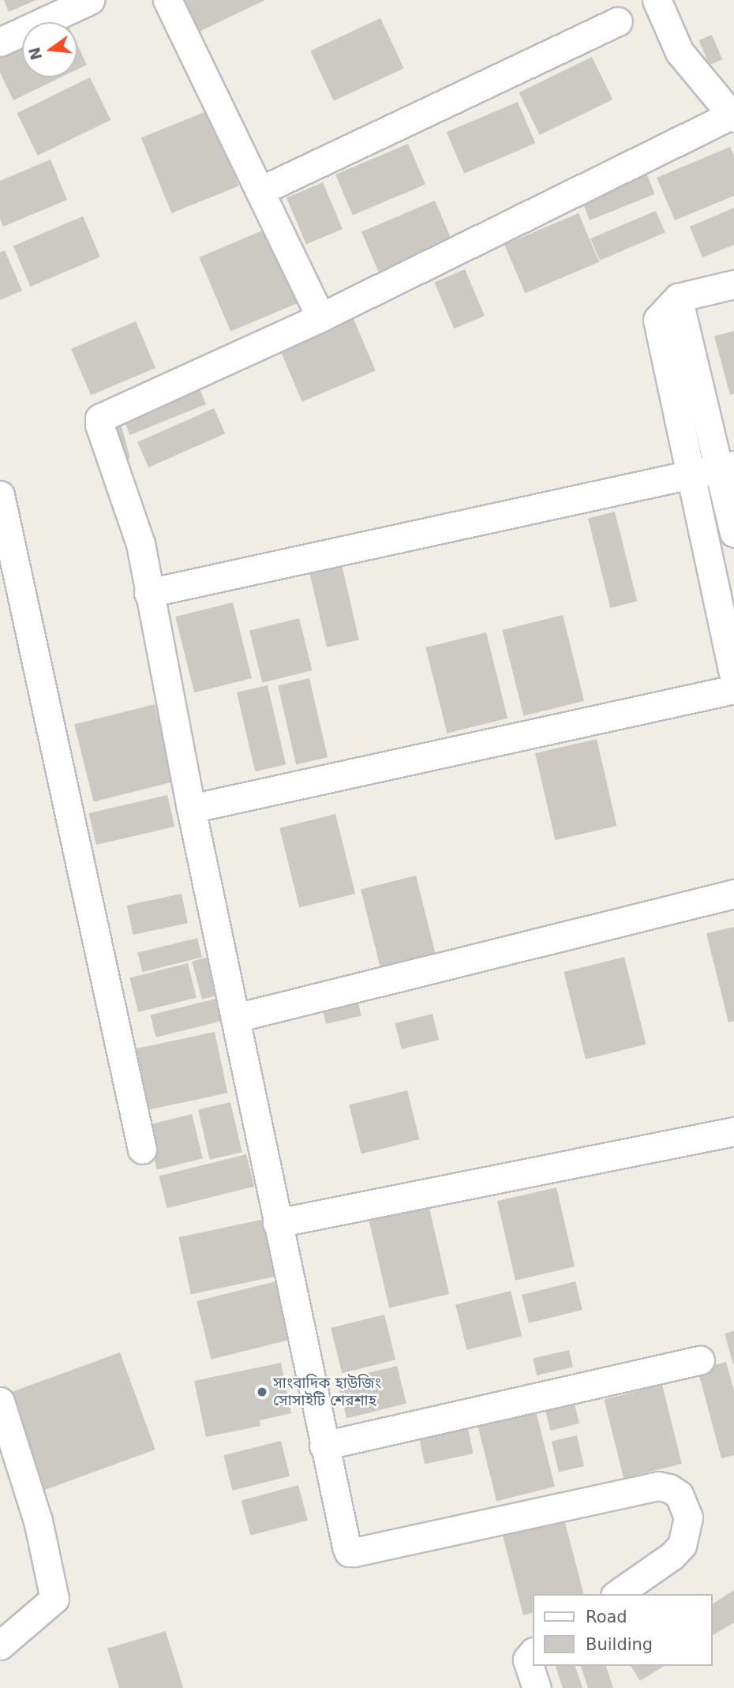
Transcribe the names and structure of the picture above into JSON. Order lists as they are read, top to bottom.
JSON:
{
  "places": ["সাংবাদিক হাউজিং সোসাইটি শেরশাহ"],
  "legend": ["Road", "Building"],
  "north": "left"
}
